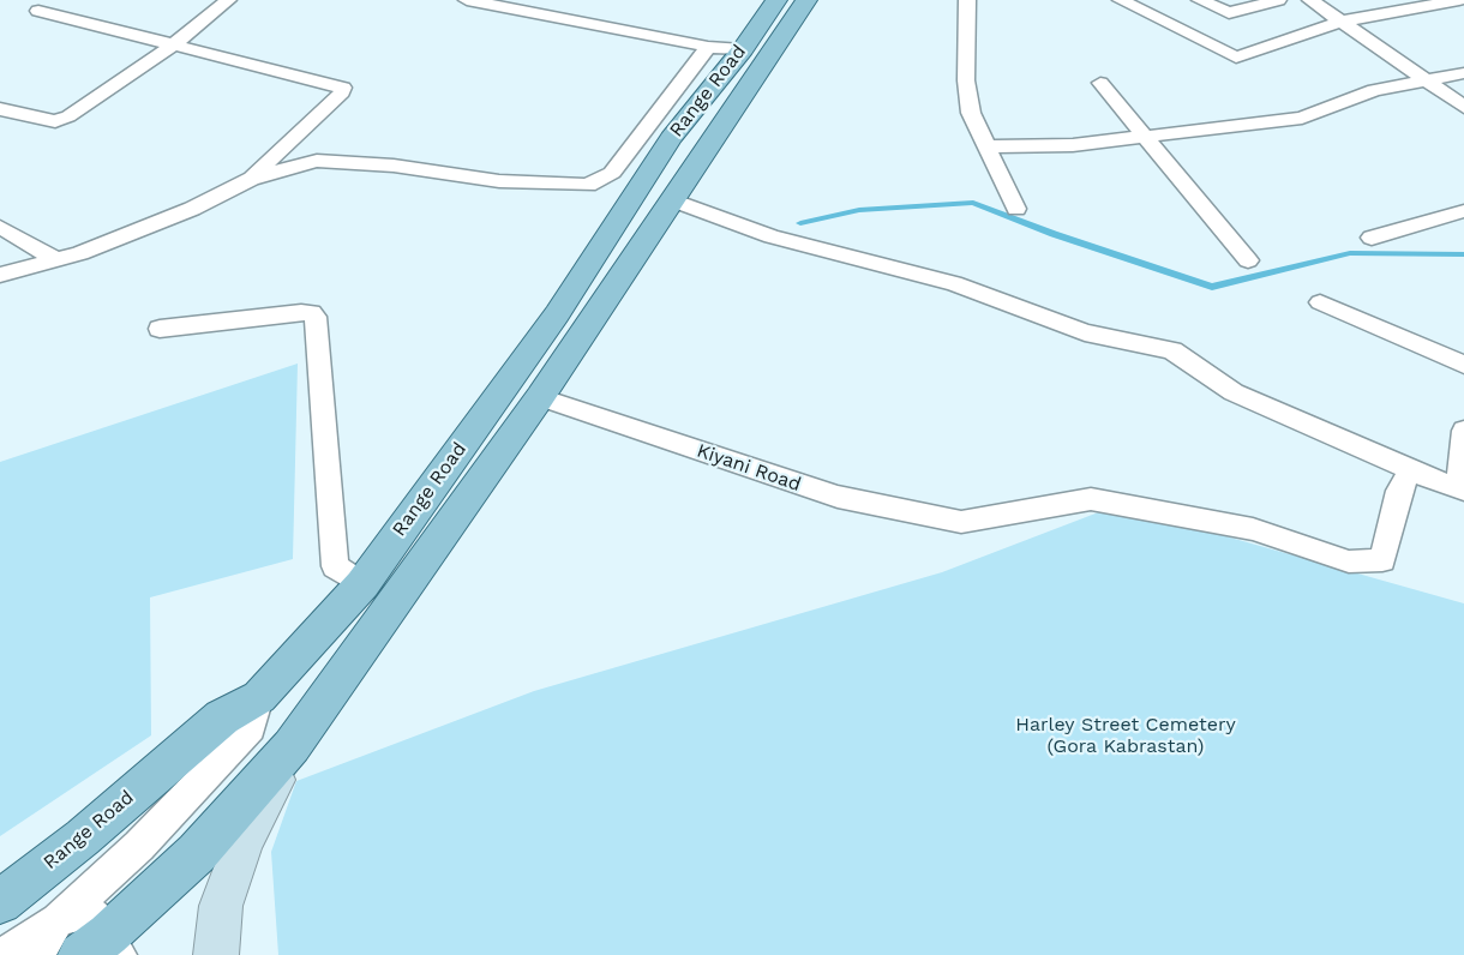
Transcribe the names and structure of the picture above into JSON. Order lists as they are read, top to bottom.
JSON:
{
  "streets": {
    "main road": ["Range Road"],
    "street": ["Kiyani Road"]
  },
  "parks": ["Harley Street Cemetery (Gora Kabrastan)"]
}
